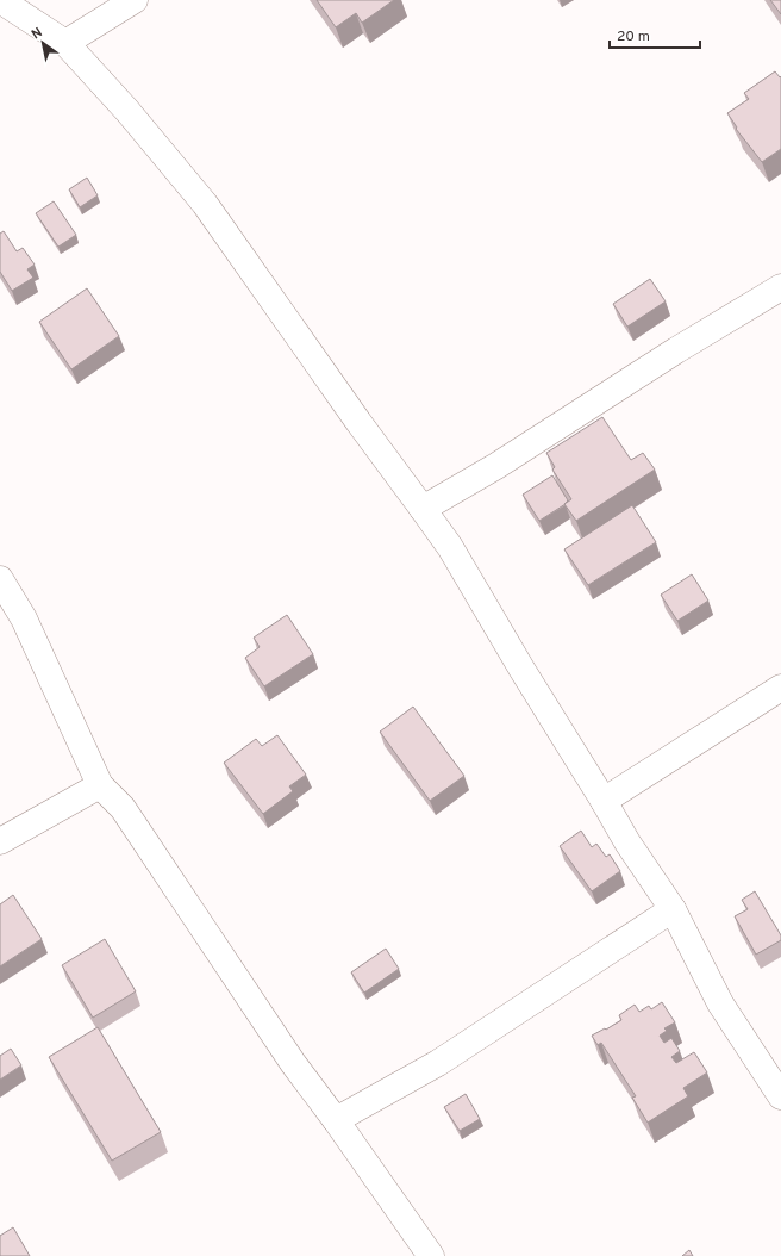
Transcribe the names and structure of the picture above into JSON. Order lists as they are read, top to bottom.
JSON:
{
  "scale_bar": "20 m",
  "north": "top left"
}
